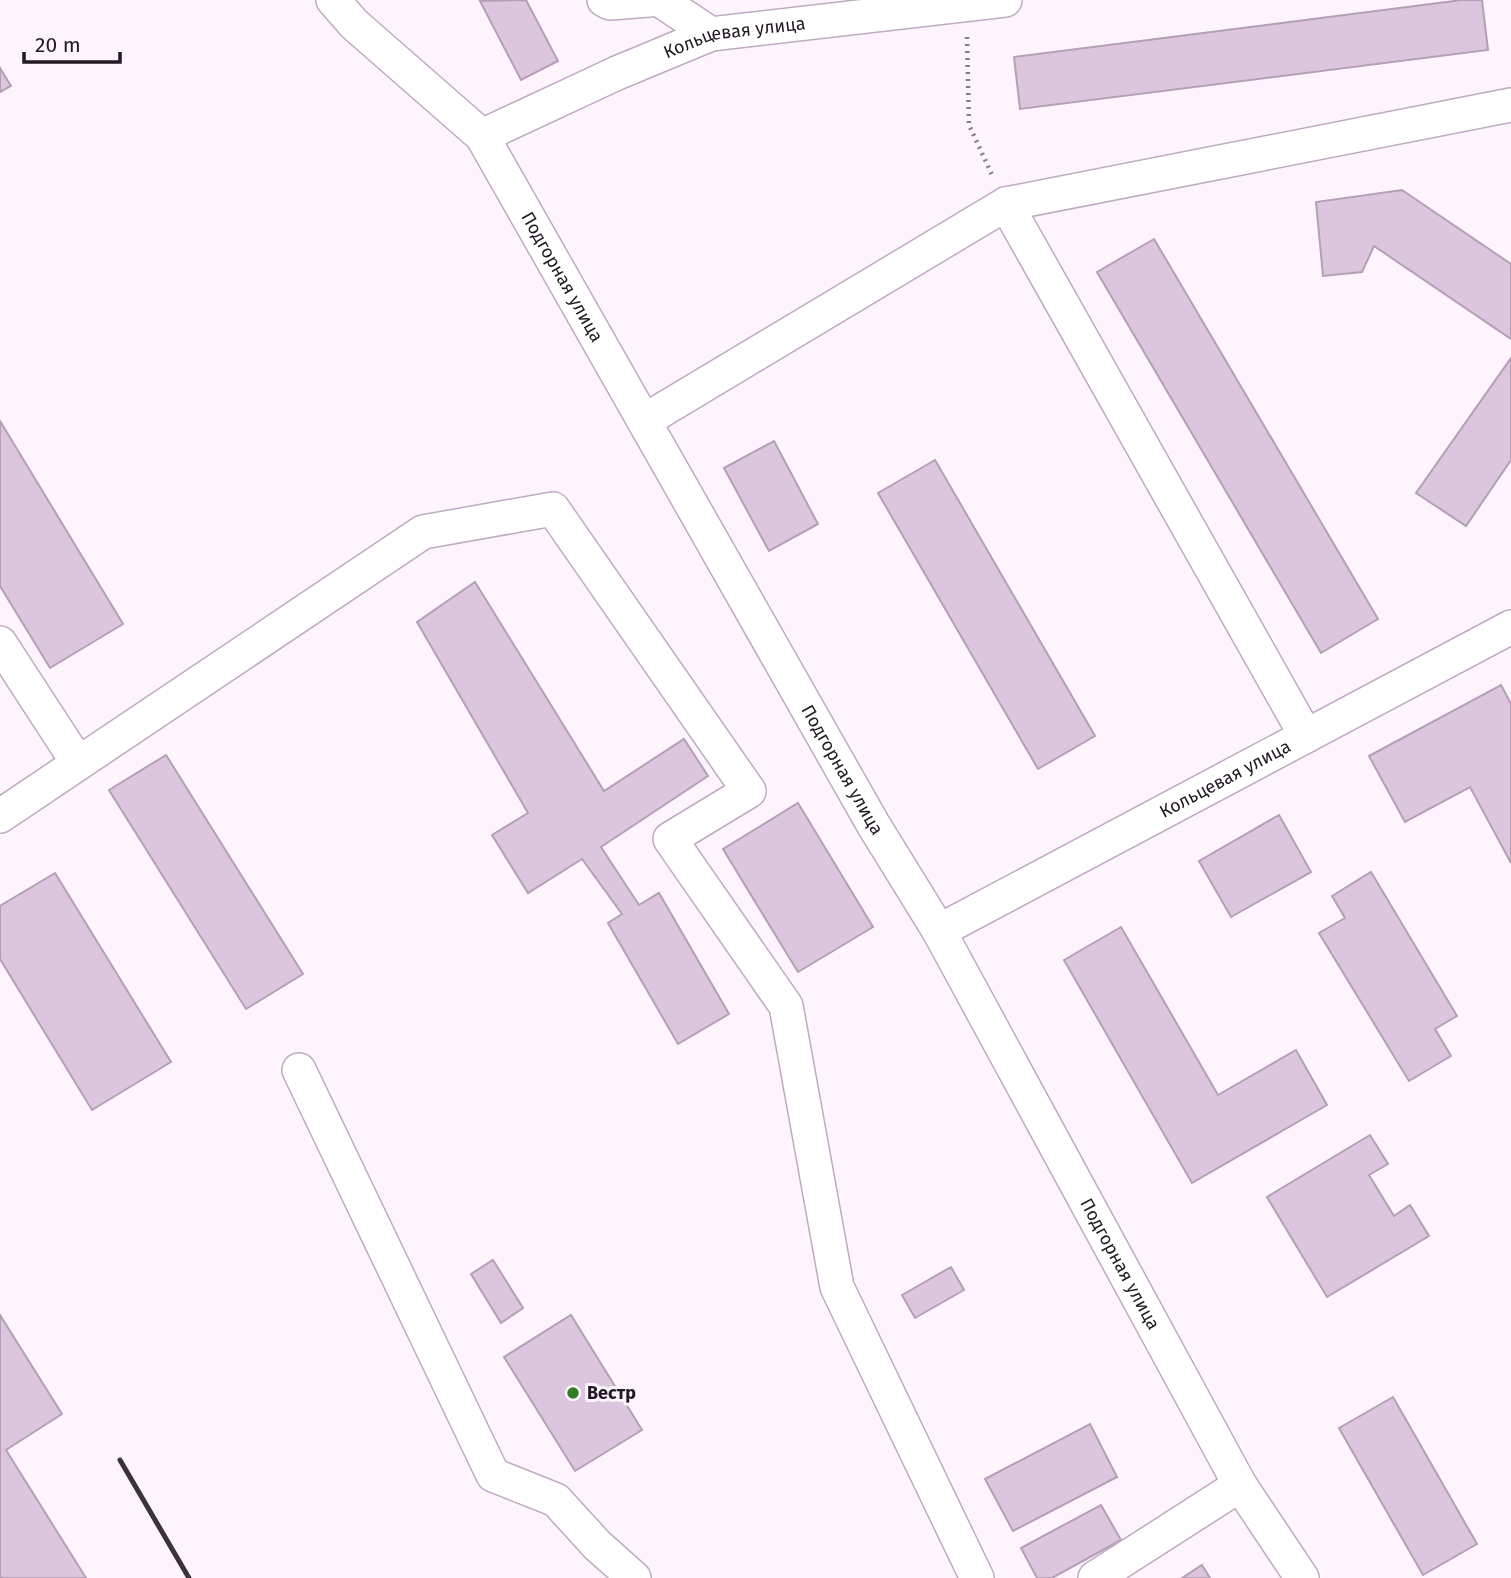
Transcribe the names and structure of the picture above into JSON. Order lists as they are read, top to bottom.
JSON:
{
  "streets": {
    "street": ["Кольцевая улица", "Подгорная улица"]
  },
  "crossings": [
    ["Кольцевая улица", "Подгорная улица"]
  ],
  "places": ["Вестр"],
  "scale_bar": "20 m"
}
